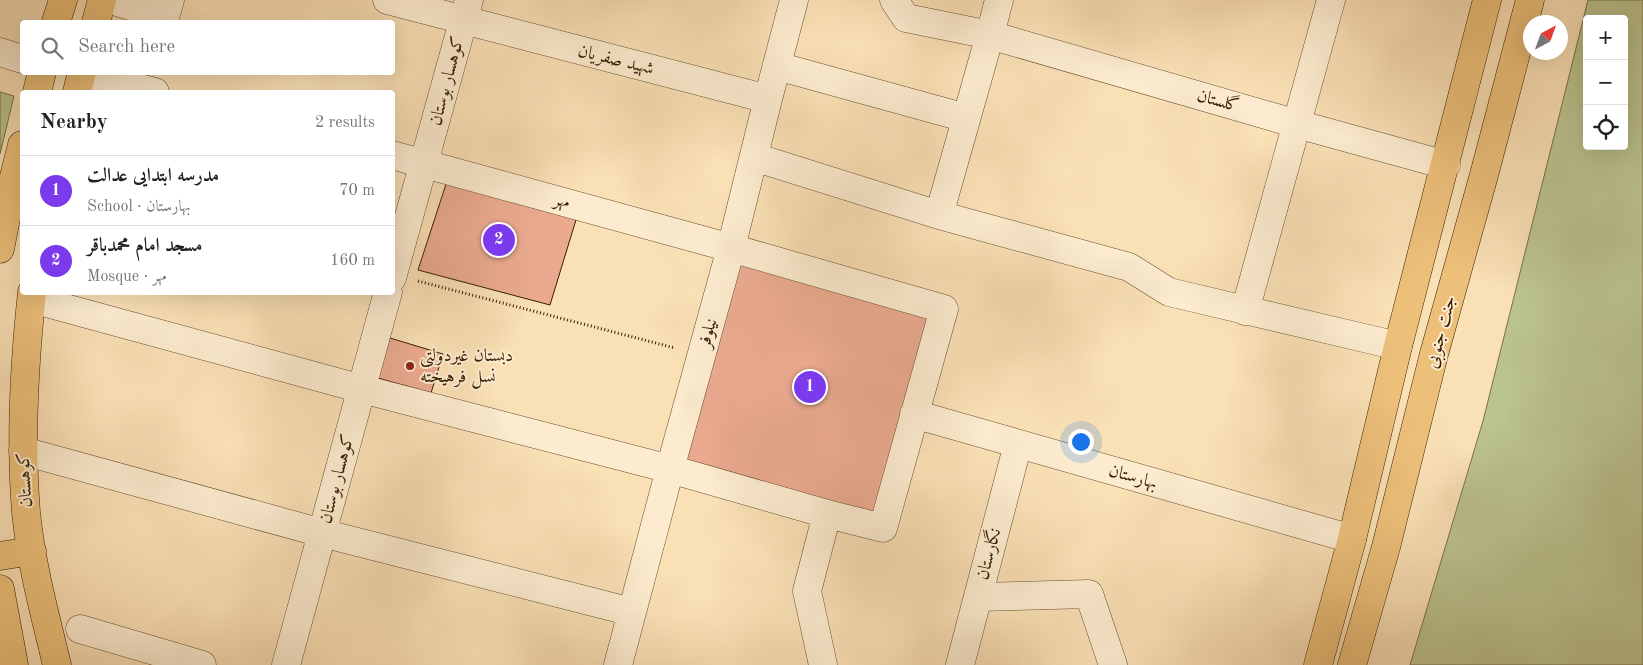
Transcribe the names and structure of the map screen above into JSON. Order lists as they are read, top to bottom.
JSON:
{
  "streets": {
    "main road": ["جنت جنوبی", "کوهستان"],
    "street": [
      "شهید صفریان",
      "کوهسار بوستان",
      "گلستان",
      "مهر",
      "نیلوفر",
      "بهارستان",
      "نگارستان"
    ]
  },
  "crossings": [
    ["شهید صفریان", "کوهسار بوستان"],
    ["شهید صفریان", "نیلوفر"],
    ["کوهسار بوستان", "مهر"],
    ["مهر", "نیلوفر"],
    ["مهر", "بهارستان"],
    ["بهارستان", "نگارستان"]
  ],
  "places": ["دبستان غیردولتی نسل فرهیخته"],
  "north": "top right",
  "page": {
    "map_buttons": ["+", "−"],
    "search": "Search here",
    "heading": ["Nearby", "2 results"],
    "list": [
      {
        "mark": "1",
        "name": "مدرسه ابتدایی عدالت",
        "note": "School · بهارستان",
        "value": "70 m"
      },
      {
        "mark": "2",
        "name": "مسجد امام محمدباقر",
        "note": "Mosque · مهر",
        "value": "160 m"
      }
    ],
    "pins": ["2", "1"]
  }
}
